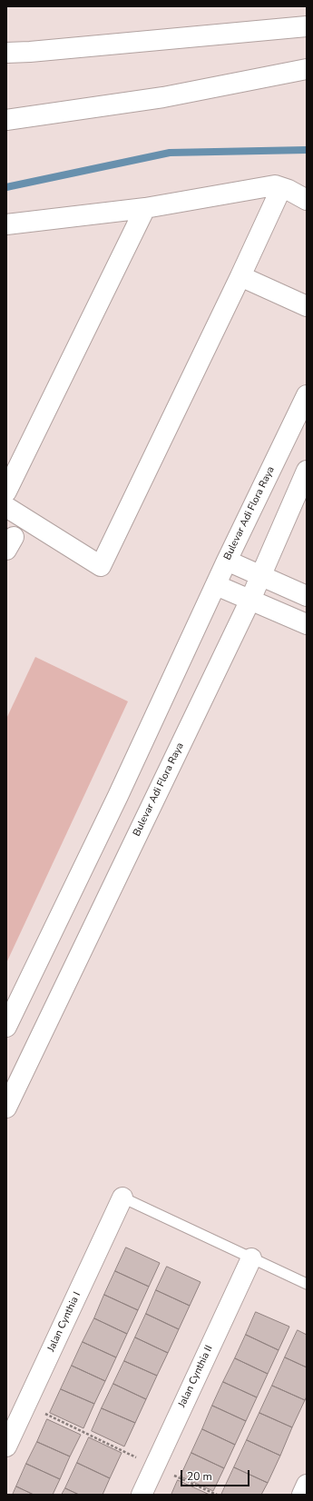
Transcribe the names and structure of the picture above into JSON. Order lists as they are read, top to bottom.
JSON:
{
  "streets": {
    "main road": ["Bulevar Adi Flora Raya", "Jalan Cynthia I", "Jalan Cynthia II"]
  },
  "scale_bar": "20 m"
}
